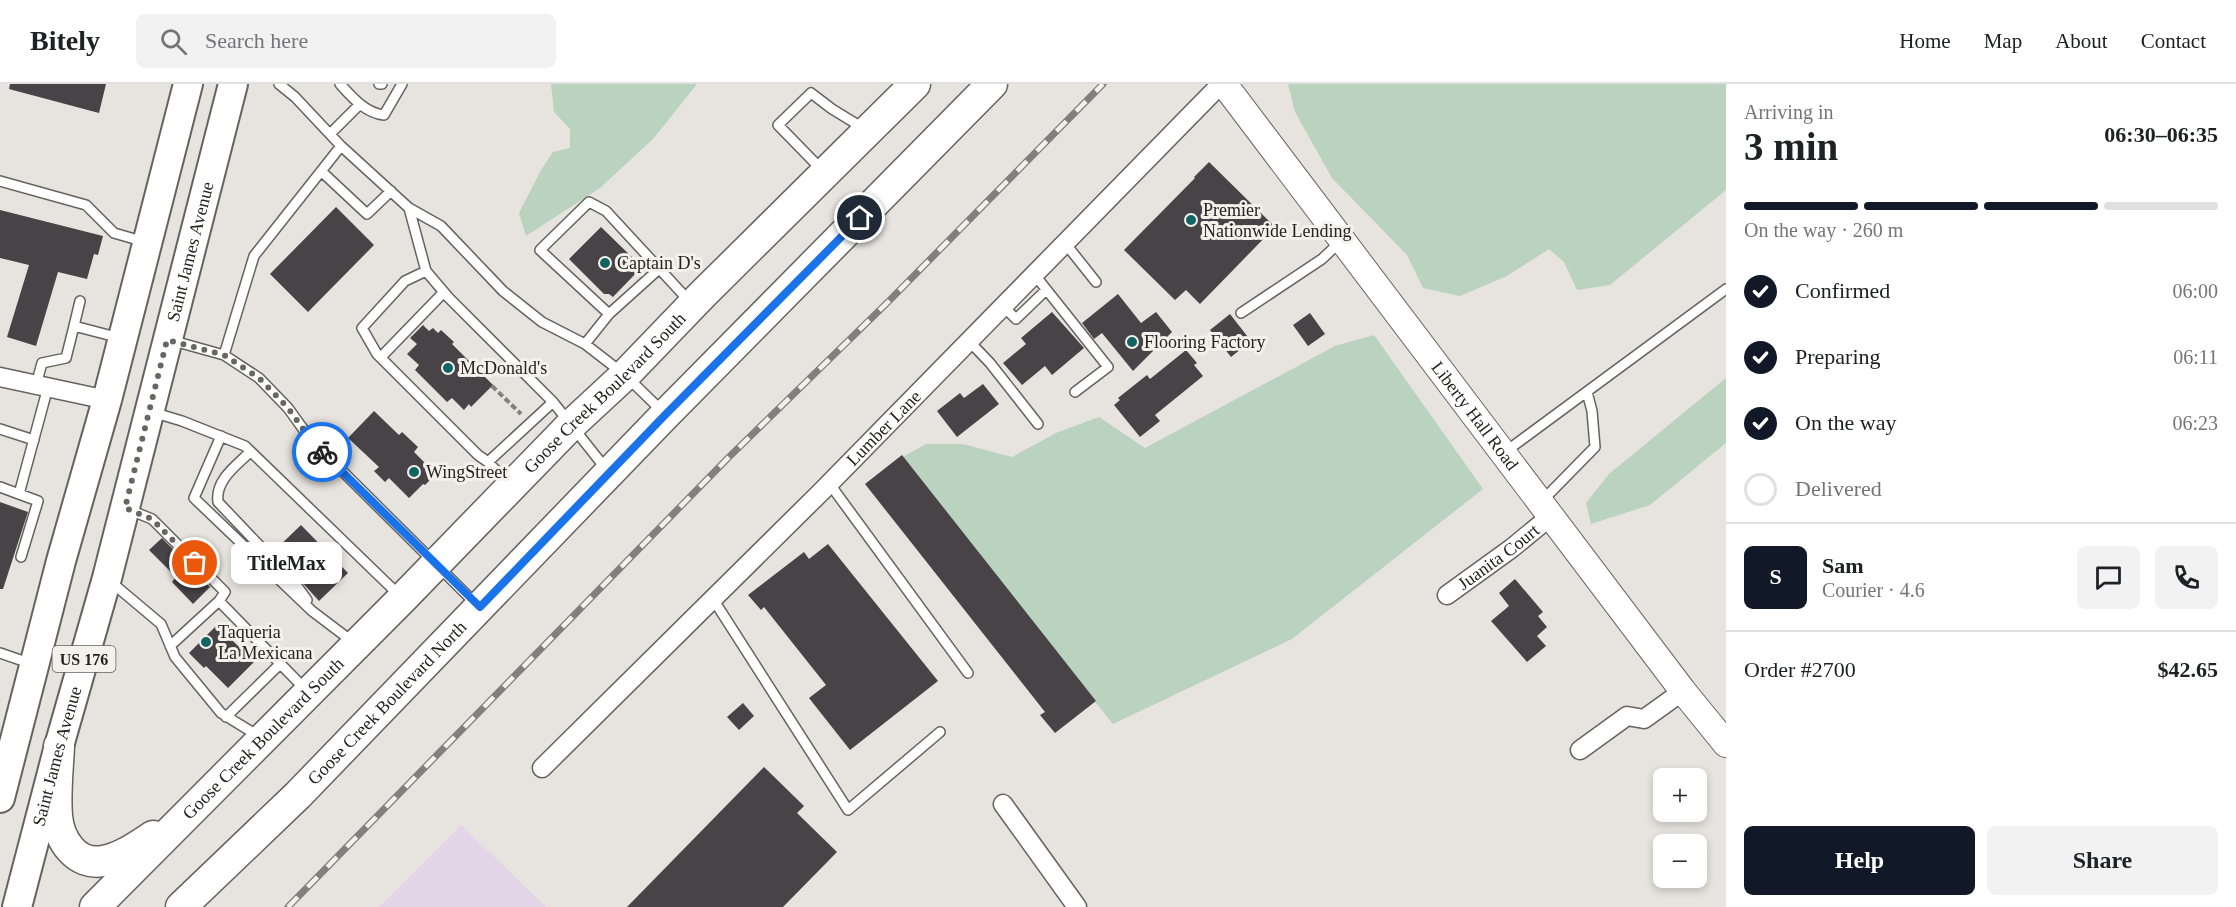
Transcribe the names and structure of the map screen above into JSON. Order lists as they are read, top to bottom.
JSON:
{
  "streets": {
    "highway": ["Goose Creek Boulevard South", "Goose Creek Boulevard North"],
    "main road": ["Saint James Avenue", "Liberty Hall Road", "US 176"],
    "street": ["Lumber Lane", "Juanita Court"]
  },
  "crossings": [
    ["Liberty Hall Road", "Lumber Lane"],
    ["Liberty Hall Road", "Juanita Court"]
  ],
  "places": [
    "Premier Nationwide Lending",
    "Captain D's",
    "Flooring Factory",
    "McDonald's",
    "WingStreet",
    "TitleMax",
    "Taqueria La Mexicana"
  ],
  "page": {
    "header": "Bitely",
    "search": "Search here",
    "nav": [
      "Home",
      "Map",
      "About",
      "Contact"
    ],
    "heading": ["3 min", "Arriving in", "06:30–06:35"],
    "panel": [
      "Sam",
      "Courier · 4.6",
      "Order #2700",
      "$42.65"
    ],
    "bar": "On the way · 260 m",
    "list": [
      ["Confirmed", "06:00"],
      ["Preparing", "06:11"],
      ["On the way", "06:23"],
      "Delivered"
    ],
    "bubble": "TitleMax",
    "round": "S",
    "map_buttons": ["+", "−"],
    "buttons": ["Help", "Share"]
  }
}
